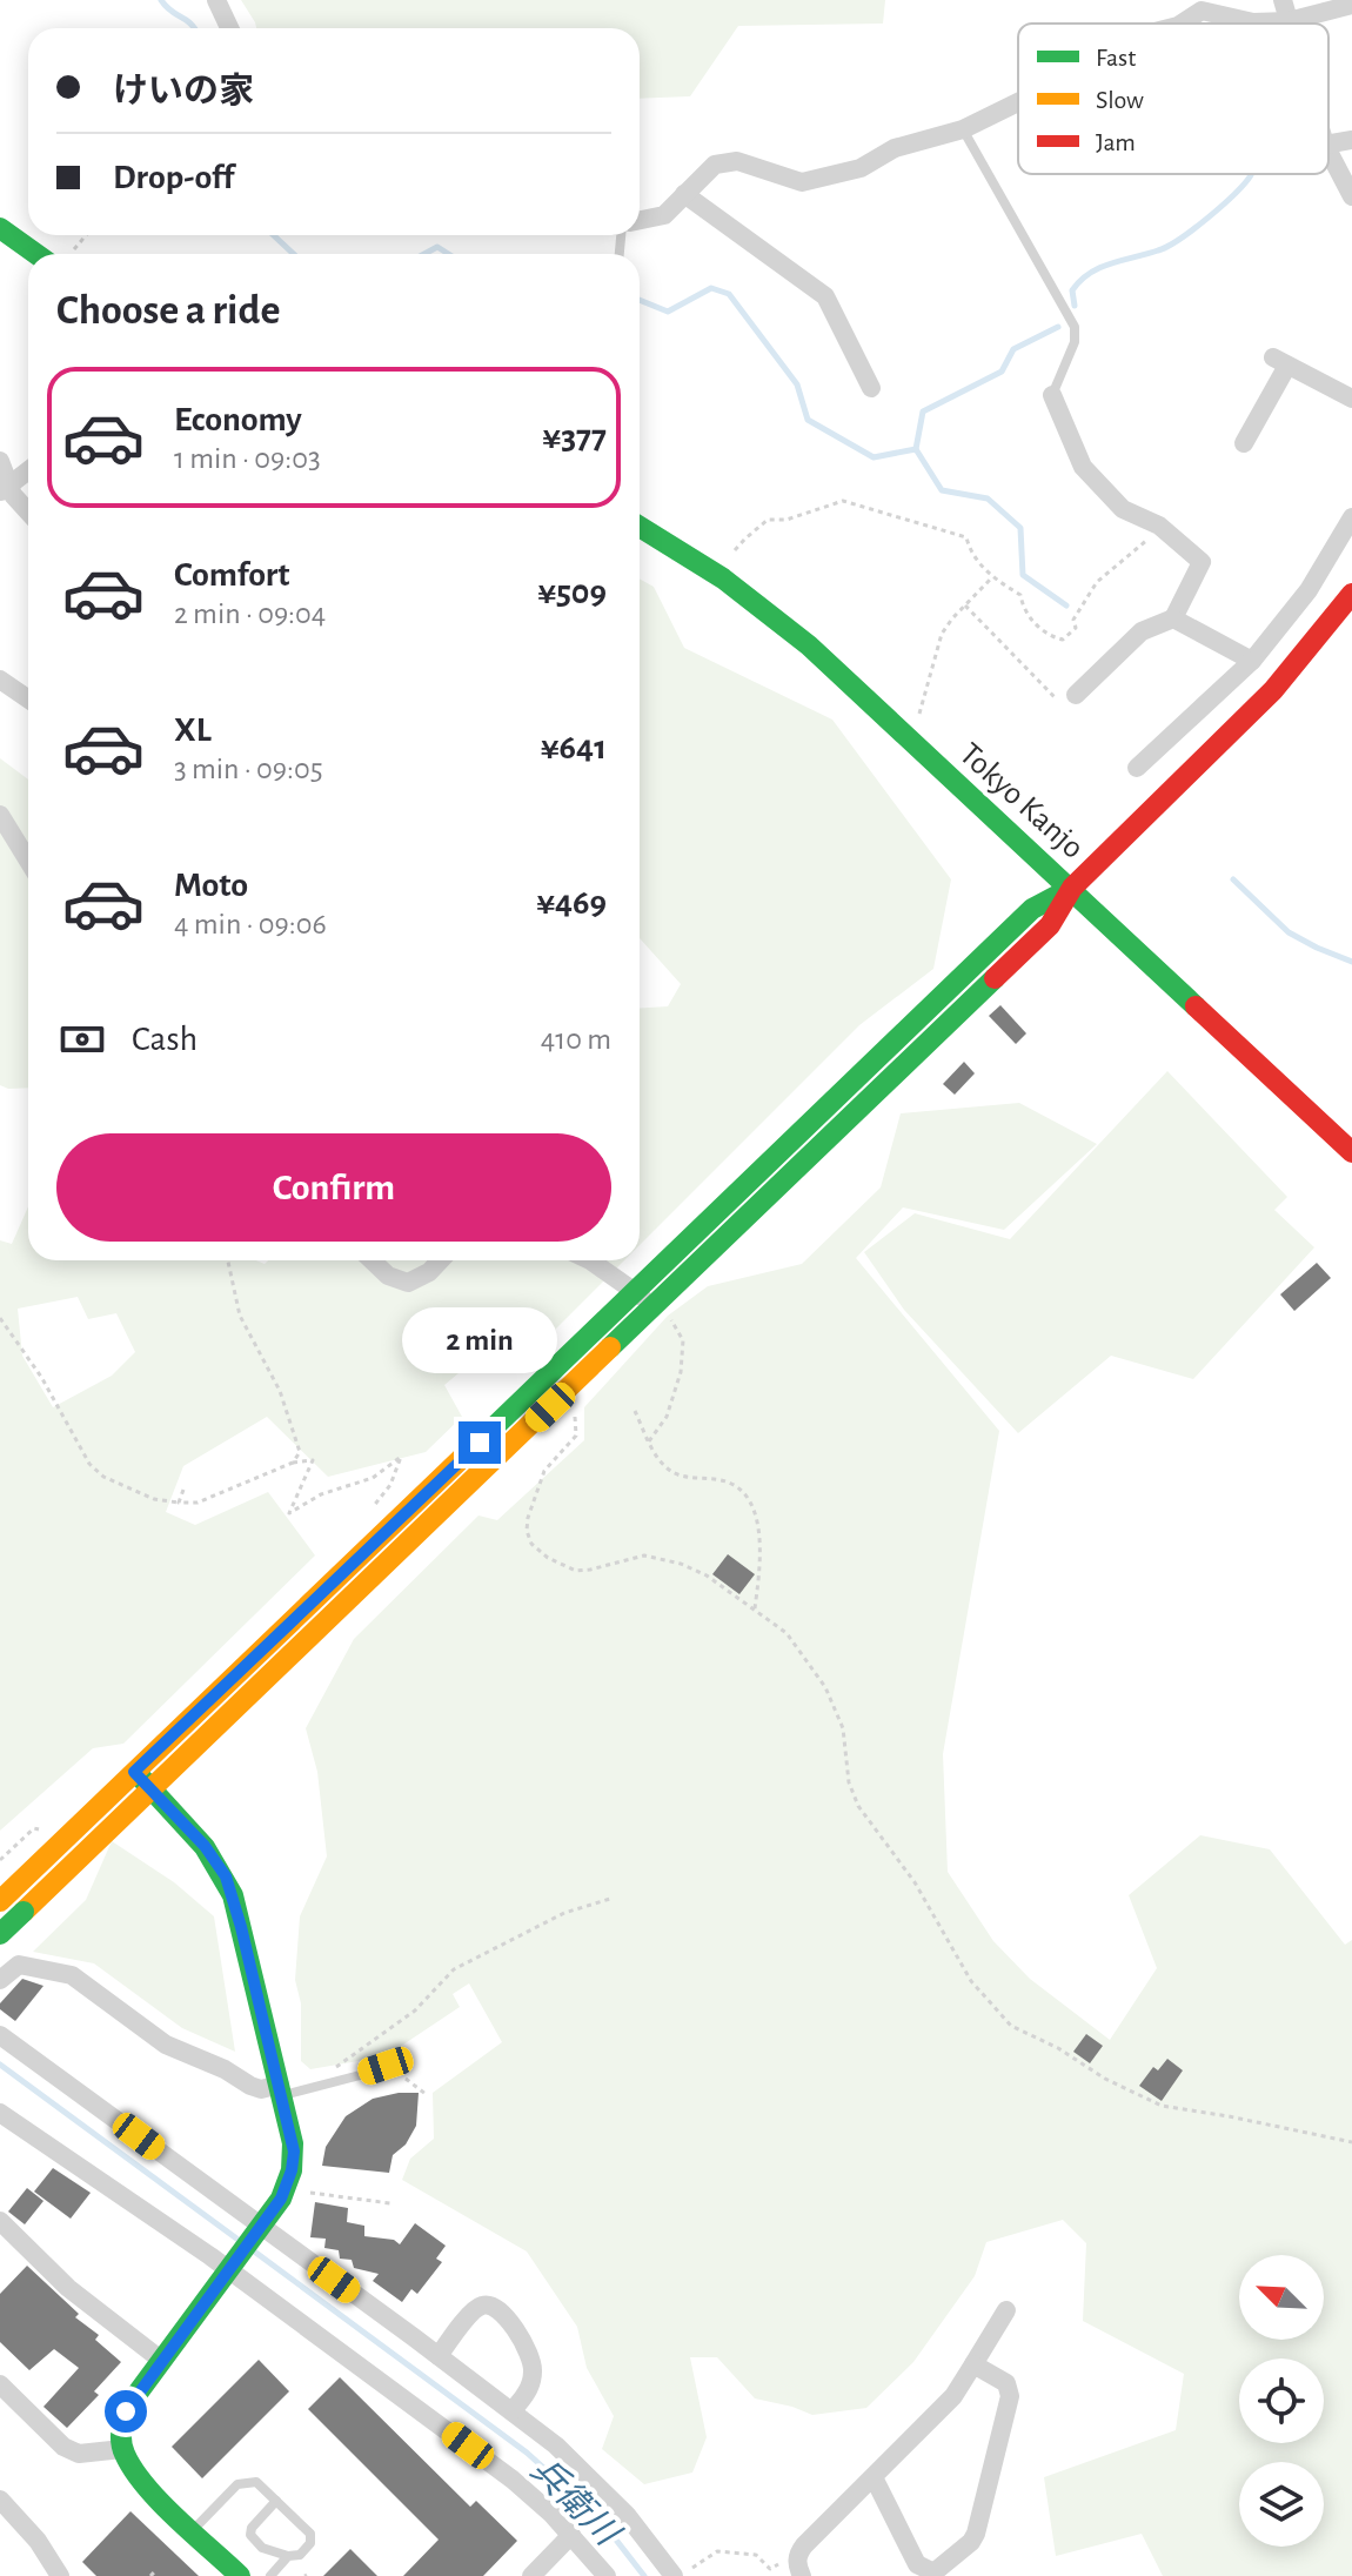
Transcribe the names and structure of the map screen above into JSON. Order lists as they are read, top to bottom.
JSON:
{
  "streets": {
    "main road": ["Tokyo Kanjo"]
  },
  "water": ["兵衛川"],
  "legend": ["Fast", "Slow", "Jam"],
  "north": "top left",
  "page": {
    "banner": ["けいの家", "Drop-off"],
    "heading": "Choose a ride",
    "list": [
      {
        "name": "Economy",
        "note": "1 min · 09:03",
        "value": "¥377"
      },
      {
        "name": "Comfort",
        "note": "2 min · 09:04",
        "value": "¥509"
      },
      {
        "name": "XL",
        "note": "3 min · 09:05",
        "value": "¥641"
      },
      {
        "name": "Moto",
        "note": "4 min · 09:06",
        "value": "¥469"
      }
    ],
    "pay": ["Cash", "410 m"],
    "buttons": "Confirm",
    "bubble": "2 min"
  }
}
